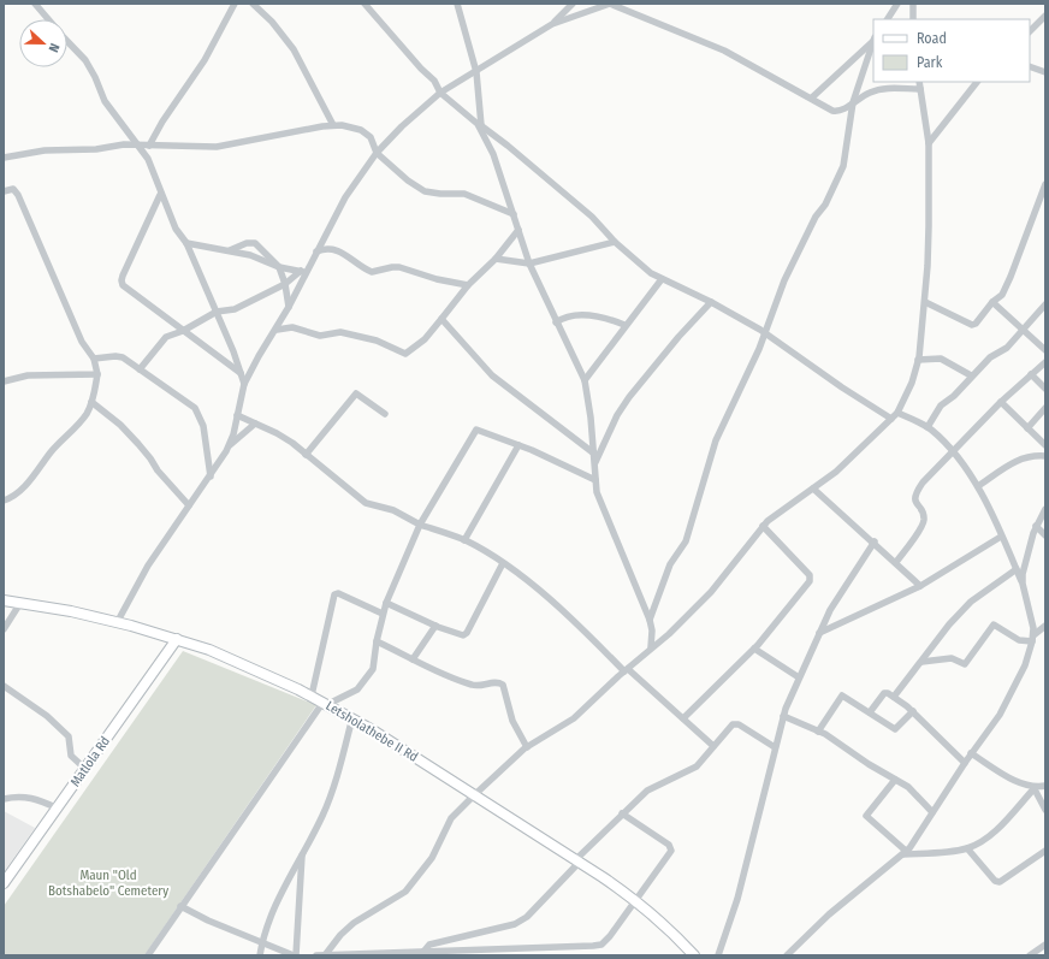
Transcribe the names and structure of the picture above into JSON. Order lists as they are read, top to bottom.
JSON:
{
  "streets": {
    "street": ["Letsholathebe II Rd", "Matlola Rd"]
  },
  "crossings": [
    ["Letsholathebe II Rd", "Matlola Rd"]
  ],
  "parks": ["Maun \"Old Botshabelo\" Cemetery"],
  "legend": ["Road", "Park"],
  "north": "right"
}
